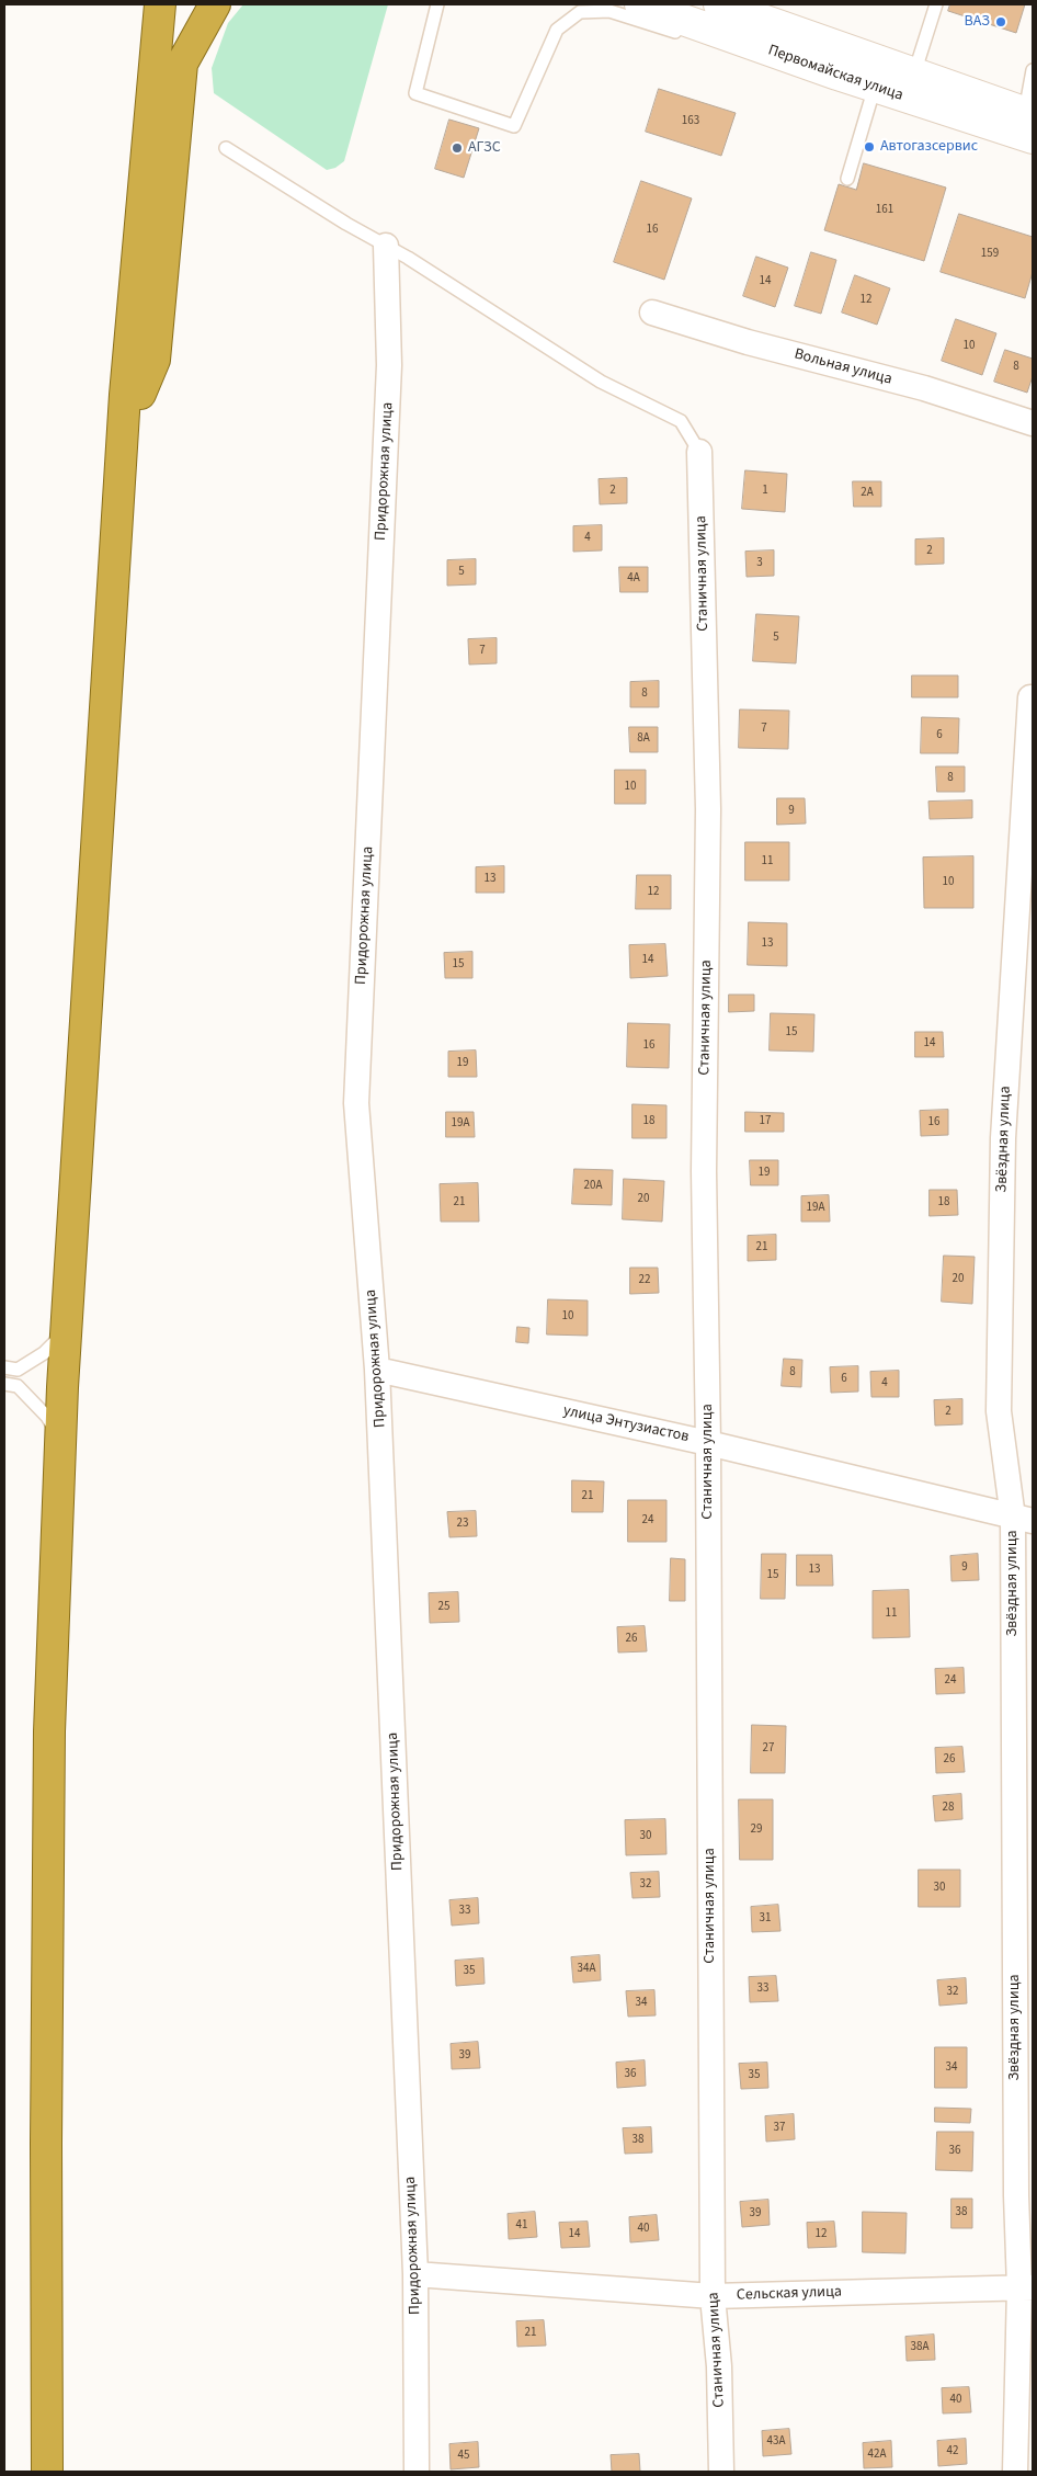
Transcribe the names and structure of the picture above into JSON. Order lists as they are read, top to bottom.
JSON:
{
  "streets": {
    "main road": ["Первомайская улица"],
    "street": [
      "Вольная улица",
      "Придорожная улица",
      "Станичная улица",
      "Звёздная улица",
      "улица Энтузиастов",
      "Сельская улица"
    ]
  },
  "crossings": [
    ["Придорожная улица", "улица Энтузиастов"],
    ["Придорожная улица", "Сельская улица"],
    ["Станичная улица", "улица Энтузиастов"],
    ["Станичная улица", "Сельская улица"],
    ["Звёздная улица", "улица Энтузиастов"],
    ["Звёздная улица", "Сельская улица"]
  ],
  "places": ["ВАЗ", "Автогазсервис", "АГЗС"],
  "house_numbers": [
    "163",
    "161",
    "16",
    "159",
    "14",
    "12",
    "10",
    "8",
    "2",
    "1",
    "2А",
    "4",
    "2",
    "3",
    "5",
    "4А",
    "5",
    "7",
    "8",
    "7",
    "6",
    "8А",
    "8",
    "10",
    "9",
    "11",
    "13",
    "10",
    "12",
    "13",
    "14",
    "15",
    "15",
    "14",
    "16",
    "19",
    "18",
    "17",
    "16",
    "19А",
    "19",
    "20А",
    "20",
    "21",
    "18",
    "19А",
    "21",
    "20",
    "22",
    "10",
    "8",
    "6",
    "4",
    "2",
    "21",
    "24",
    "23",
    "9",
    "13",
    "15",
    "25",
    "11",
    "26",
    "24",
    "27",
    "26",
    "28",
    "29",
    "30",
    "32",
    "30",
    "33",
    "31",
    "34А",
    "35",
    "33",
    "32",
    "34",
    "39",
    "34",
    "36",
    "35",
    "37",
    "38",
    "36",
    "38",
    "39",
    "41",
    "40",
    "14",
    "12",
    "21",
    "38А",
    "40",
    "43А",
    "42",
    "42А",
    "45"
  ]
}
